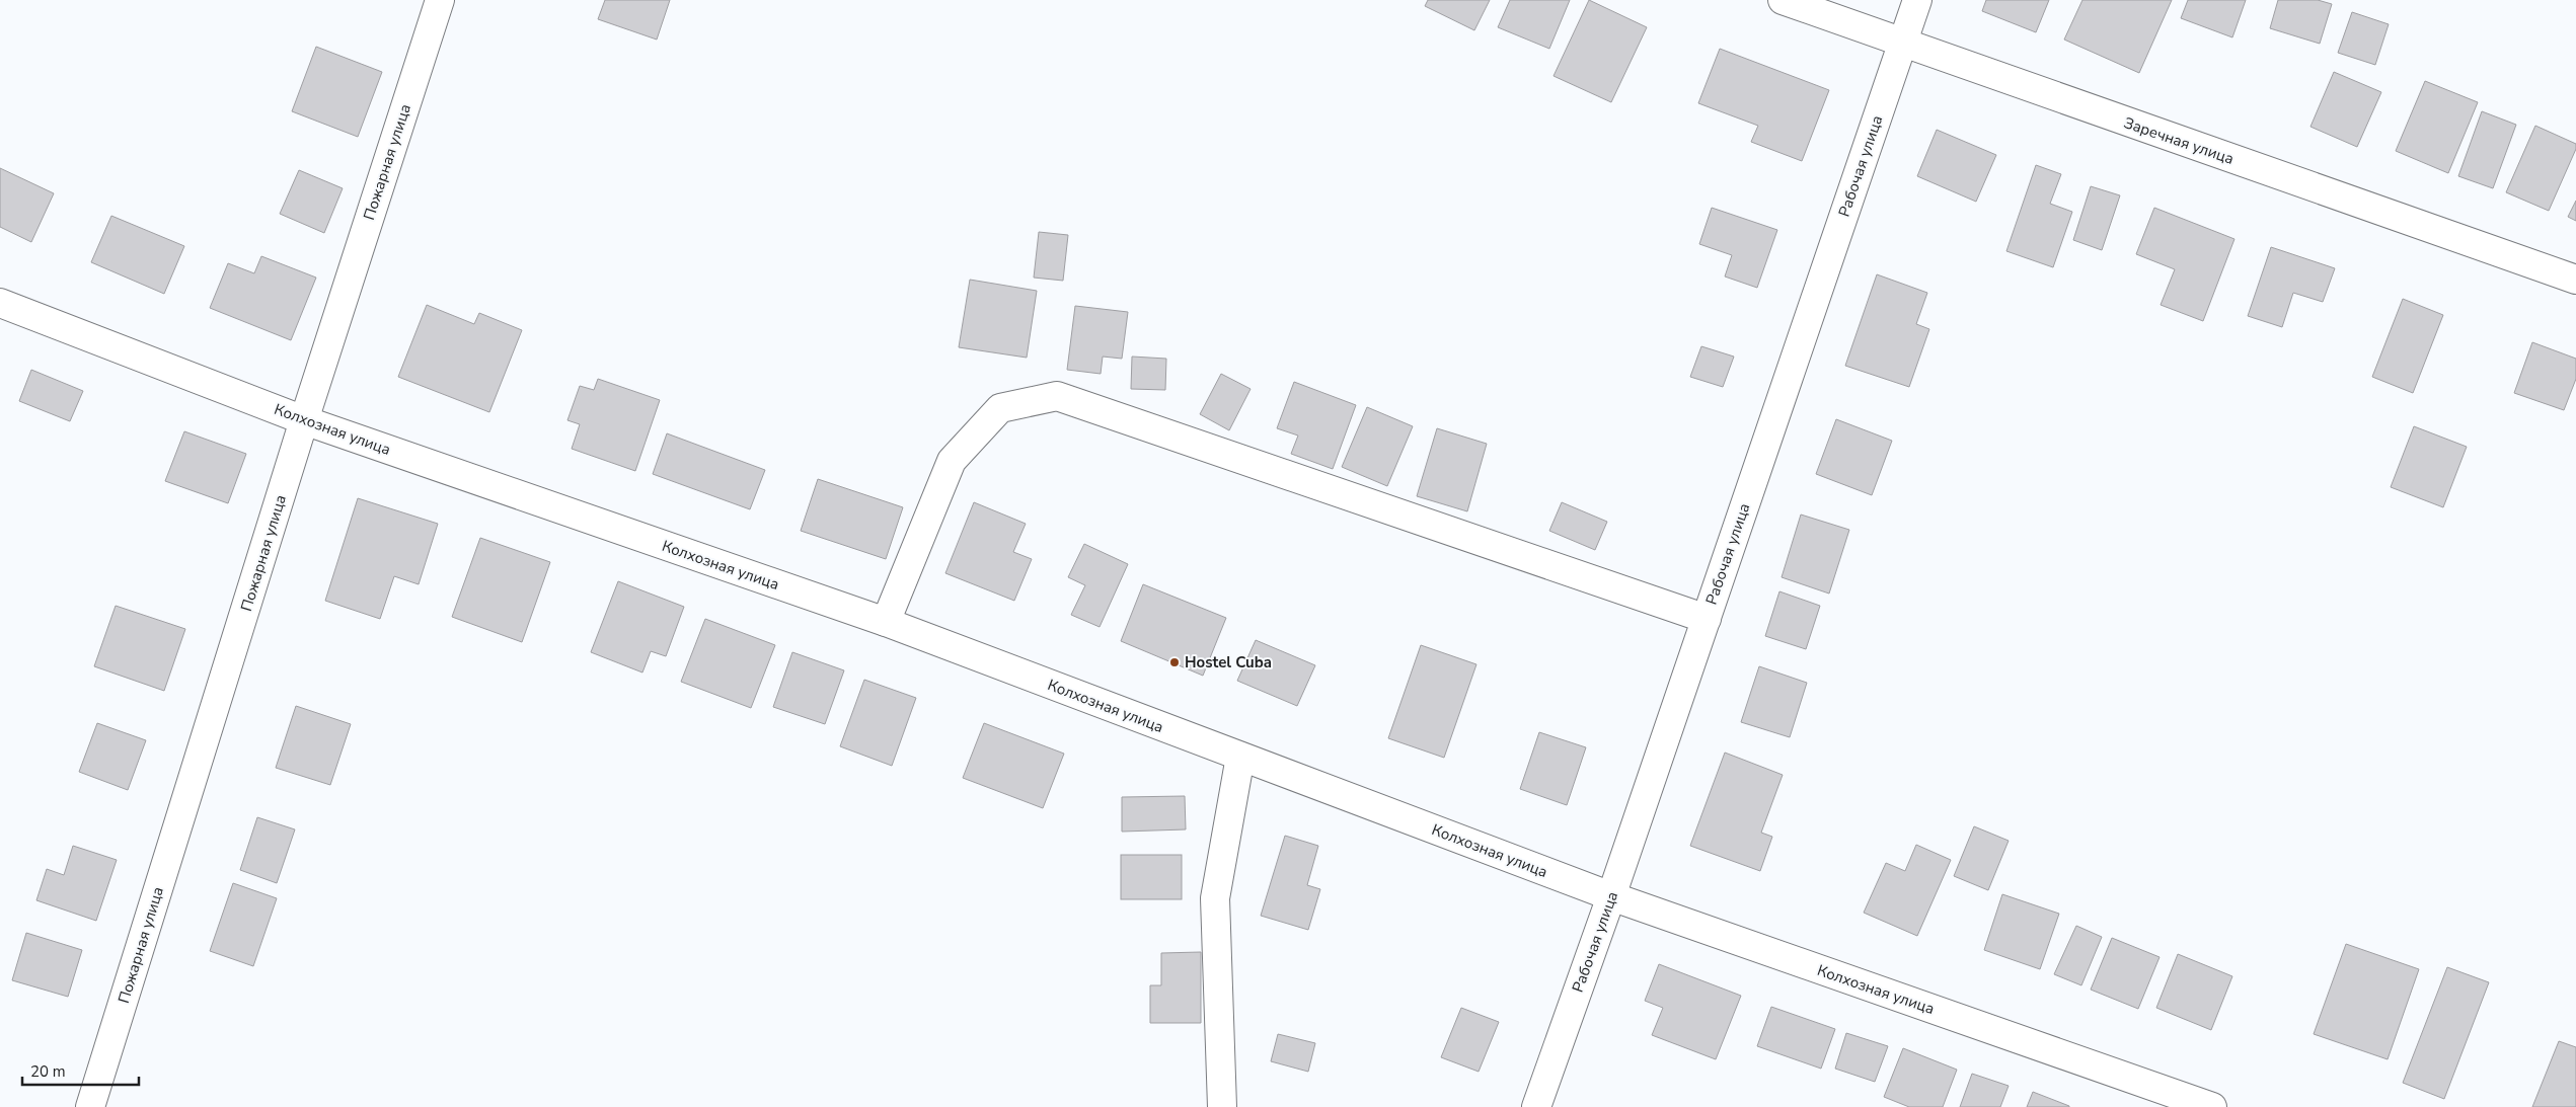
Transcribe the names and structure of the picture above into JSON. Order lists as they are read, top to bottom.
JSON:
{
  "streets": {
    "street": [
      "Заречная улица",
      "Пожарная улица",
      "Рабочая улица",
      "Колхозная улица"
    ]
  },
  "crossings": [
    ["Заречная улица", "Рабочая улица"],
    ["Пожарная улица", "Колхозная улица"],
    ["Рабочая улица", "Колхозная улица"]
  ],
  "places": ["Hostel Cuba"],
  "scale_bar": "20 m"
}
